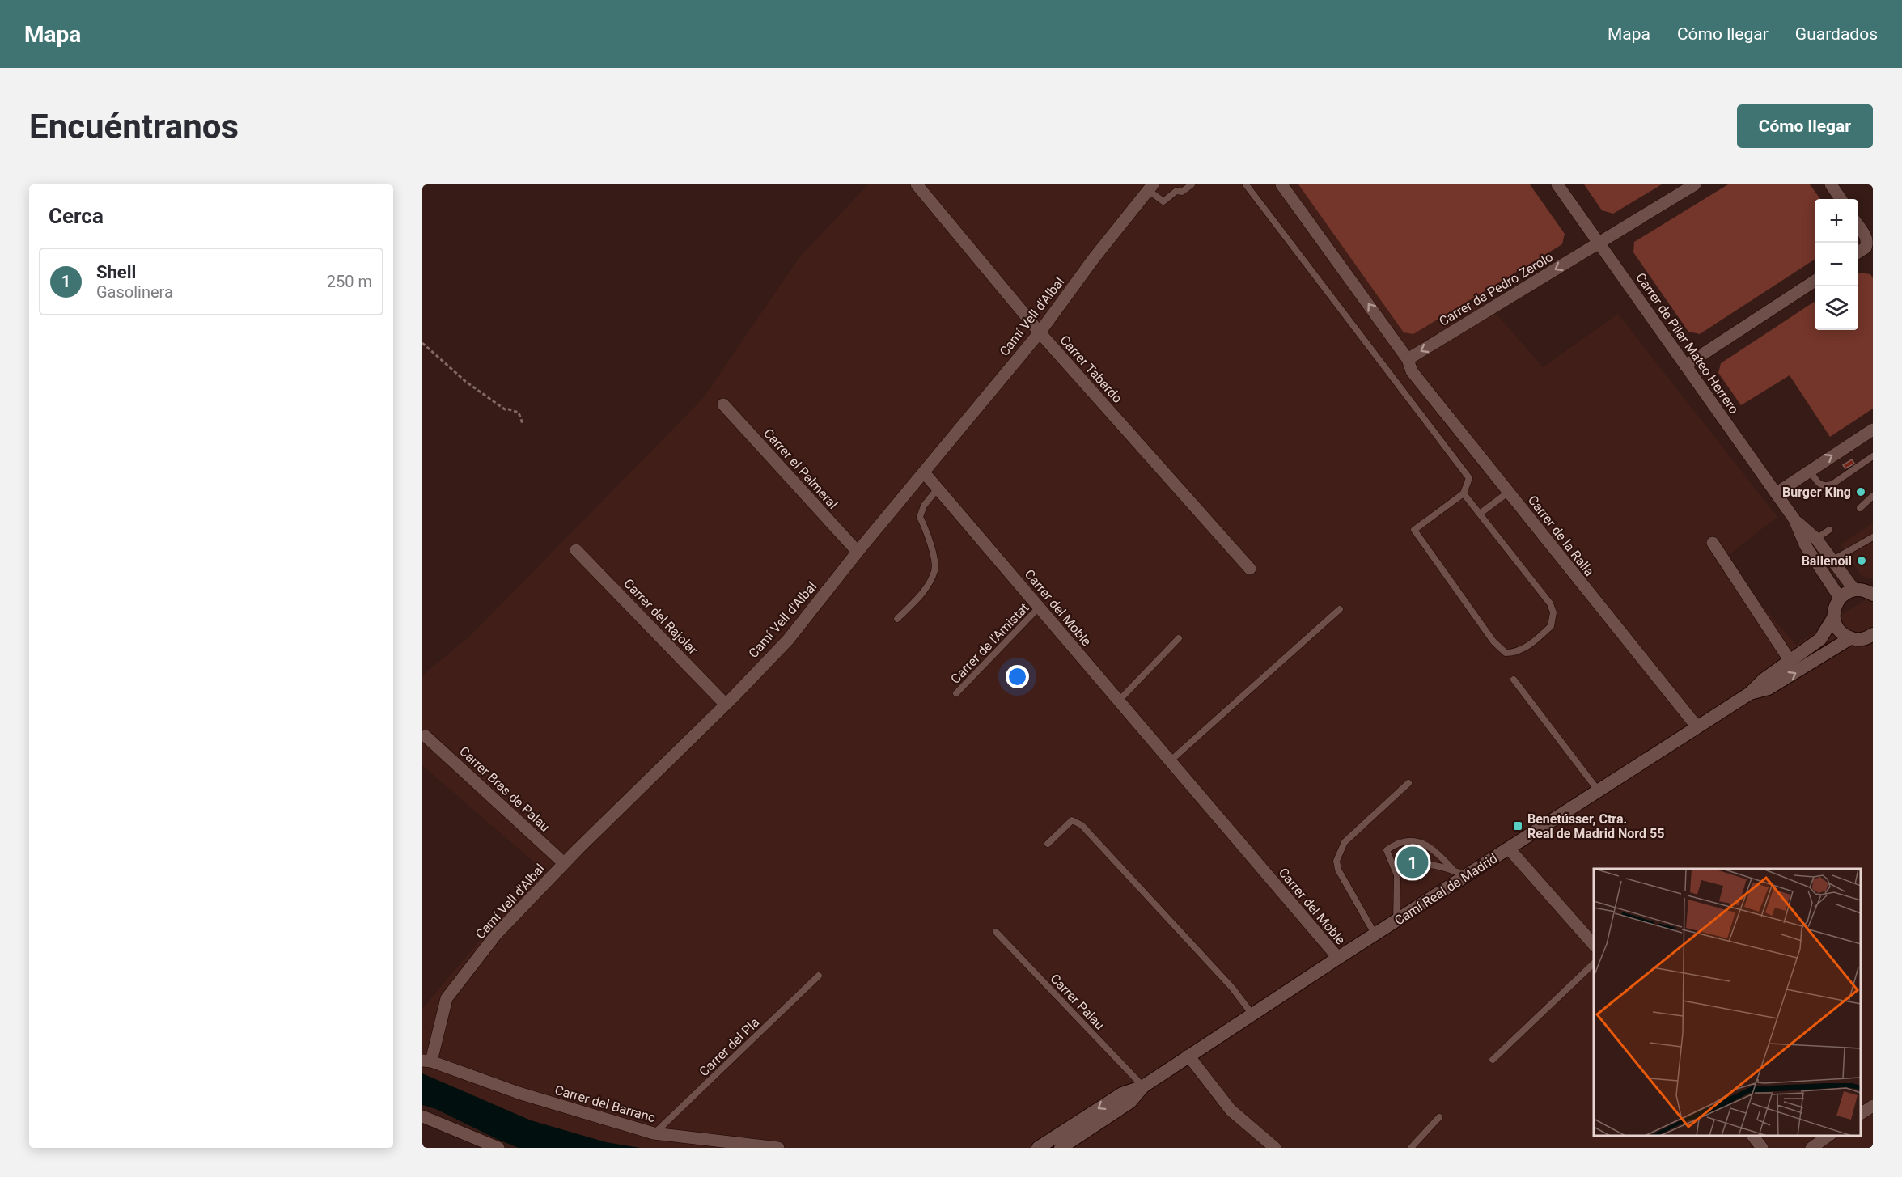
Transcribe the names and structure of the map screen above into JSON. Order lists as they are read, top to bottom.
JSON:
{
  "streets": {
    "street": [
      "Carrer de Pedro Zerolo",
      "Camí Vell d'Albal",
      "Carrer de Pilar Mateo Herrero",
      "Carrer Tabardo",
      "Carrer el Palmeral",
      "Carrer de la Ralla",
      "Carrer del Moble",
      "Carrer del Rajolar",
      "Carrer Bras de Palau",
      "Camí Real de Madrid",
      "Carrer del Barranc"
    ],
    "lane": ["Carrer de l'Amistat", "Carrer Palau", "Carrer del Pla"]
  },
  "crossings": [
    ["Carrer de Pedro Zerolo", "Carrer de Pilar Mateo Herrero"],
    ["Carrer de Pedro Zerolo", "Carrer de la Ralla"],
    ["Camí Vell d'Albal", "Carrer Tabardo"],
    ["Camí Vell d'Albal", "Carrer el Palmeral"],
    ["Camí Vell d'Albal", "Carrer del Moble"],
    ["Camí Vell d'Albal", "Carrer del Rajolar"],
    ["Camí Vell d'Albal", "Carrer Bras de Palau"],
    ["Camí Vell d'Albal", "Carrer del Barranc"],
    ["Carrer de Pilar Mateo Herrero", "Camí Real de Madrid"],
    ["Carrer de la Ralla", "Camí Real de Madrid"],
    ["Carrer del Moble", "Carrer de l'Amistat"],
    ["Carrer del Moble", "Camí Real de Madrid"],
    ["Camí Real de Madrid", "Carrer Palau"],
    ["Carrer del Pla", "Carrer del Barranc"]
  ],
  "one_way": ["Carrer de Pedro Zerolo"],
  "places": {
    "other": ["Burger King", "Ballenoil"],
    "transit": ["Benetússer, Ctra. Real de Madrid Nord 55"]
  },
  "page": {
    "header": "Mapa",
    "nav": ["Mapa", "Cómo llegar", "Guardados"],
    "buttons": "Cómo llegar",
    "title": "Encuéntranos",
    "heading": "Cerca",
    "map_buttons": ["+", "−"],
    "list": [
      {
        "mark": "1",
        "name": "Shell",
        "note": "Gasolinera",
        "value": "250 m"
      }
    ],
    "pins": "1"
  }
}
